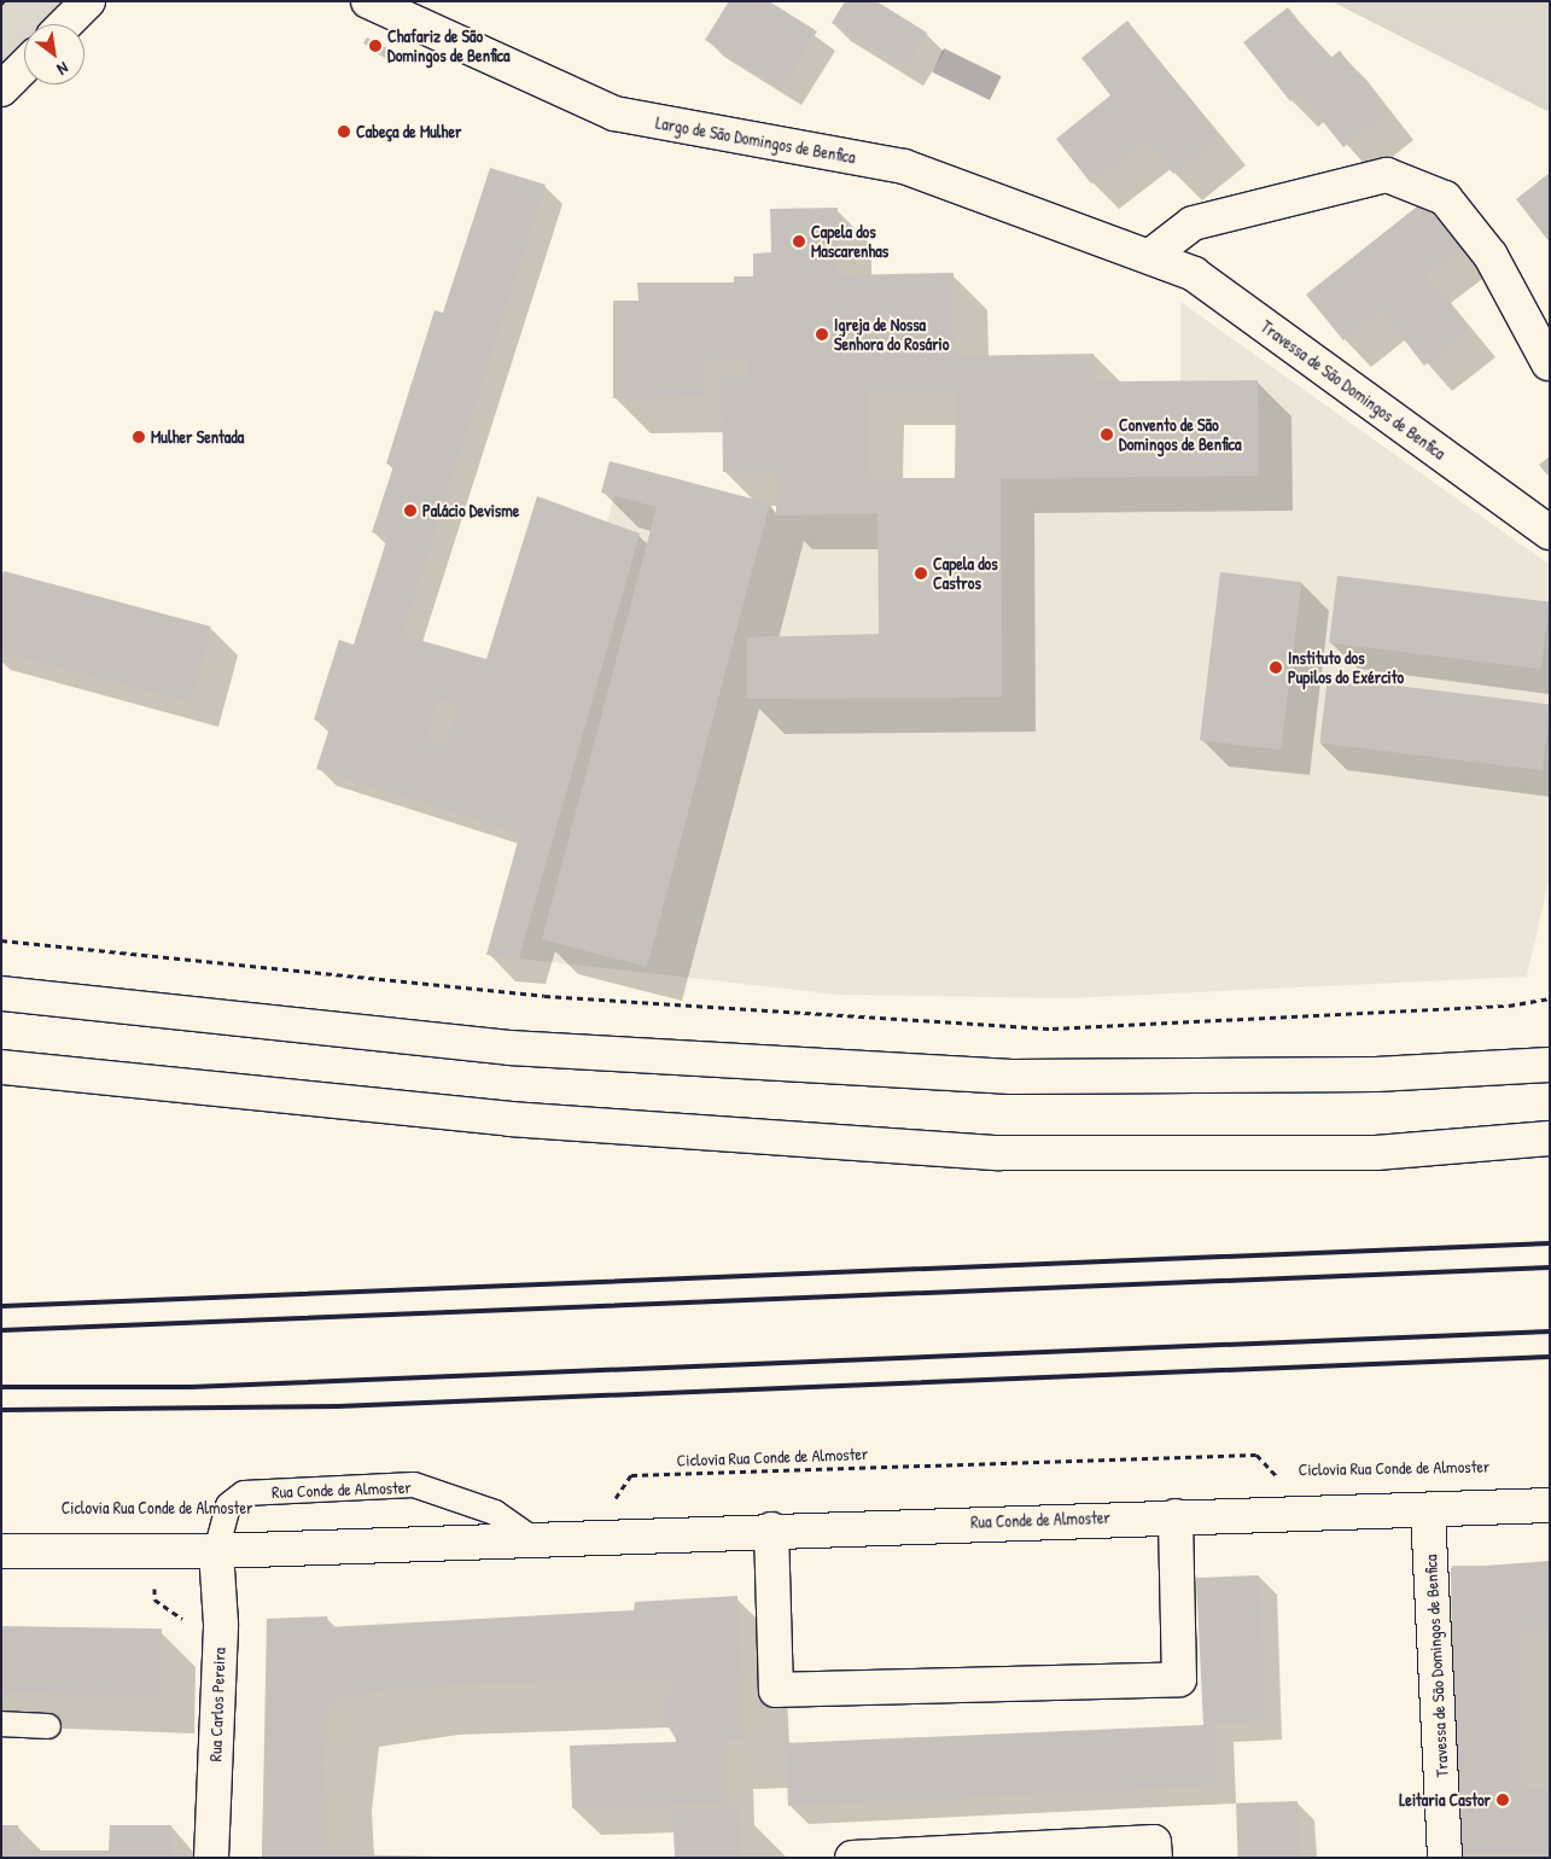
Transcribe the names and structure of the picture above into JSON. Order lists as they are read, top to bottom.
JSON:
{
  "streets": {
    "main road": [
      "Largo de São Domingos de Benfica",
      "Travessa de São Domingos de Benfica",
      "Rua Conde de Almoster",
      "Rua Carlos Pereira"
    ],
    "path": ["Ciclovia Rua Conde de Almoster"]
  },
  "crossings": [
    ["Largo de São Domingos de Benfica", "Travessa de São Domingos de Benfica"],
    ["Travessa de São Domingos de Benfica", "Rua Conde de Almoster"],
    ["Rua Conde de Almoster", "Rua Carlos Pereira"]
  ],
  "places": [
    "Chafariz de São Domingos de Benfica",
    "Cabeça de Mulher",
    "Capela dos Mascarenhas",
    "Igreja de Nossa Senhora do Rosário",
    "Convento de São Domingos de Benfica",
    "Mulher Sentada",
    "Palácio Devisme",
    "Capela dos Castros",
    "Instituto dos Pupilos do Exército",
    "Leitaria Castor"
  ],
  "north": "bottom right"
}
